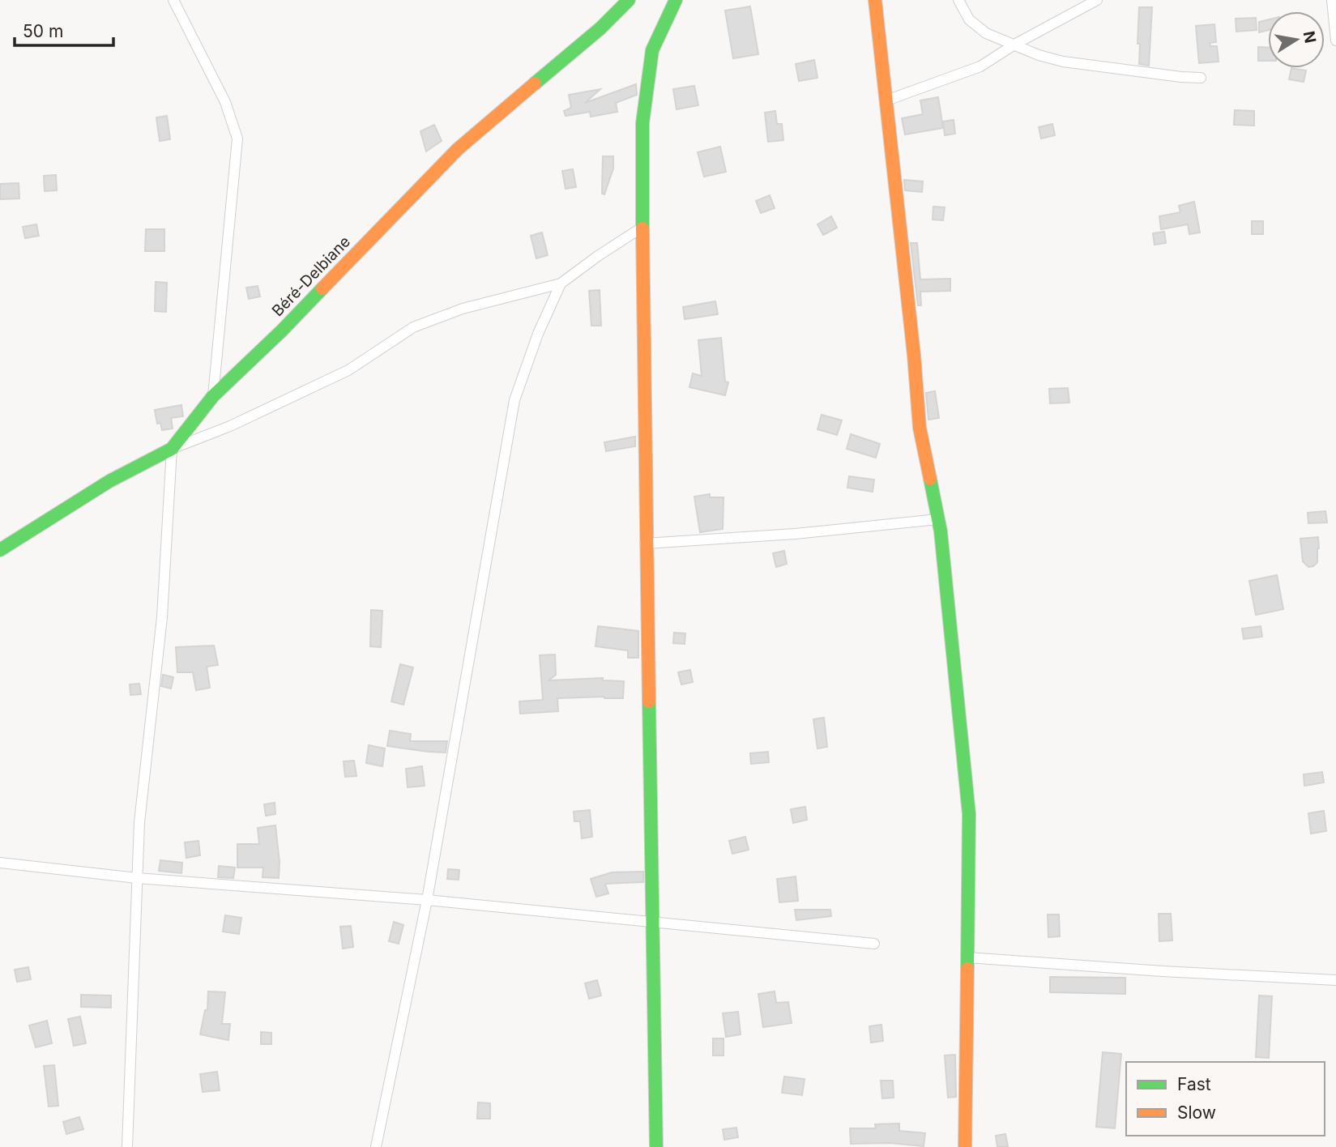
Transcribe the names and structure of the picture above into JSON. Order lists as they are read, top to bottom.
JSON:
{
  "streets": {
    "street": ["Béré-Delbiane"]
  },
  "legend": ["Fast", "Slow"],
  "scale_bar": "50 m",
  "north": "right"
}
